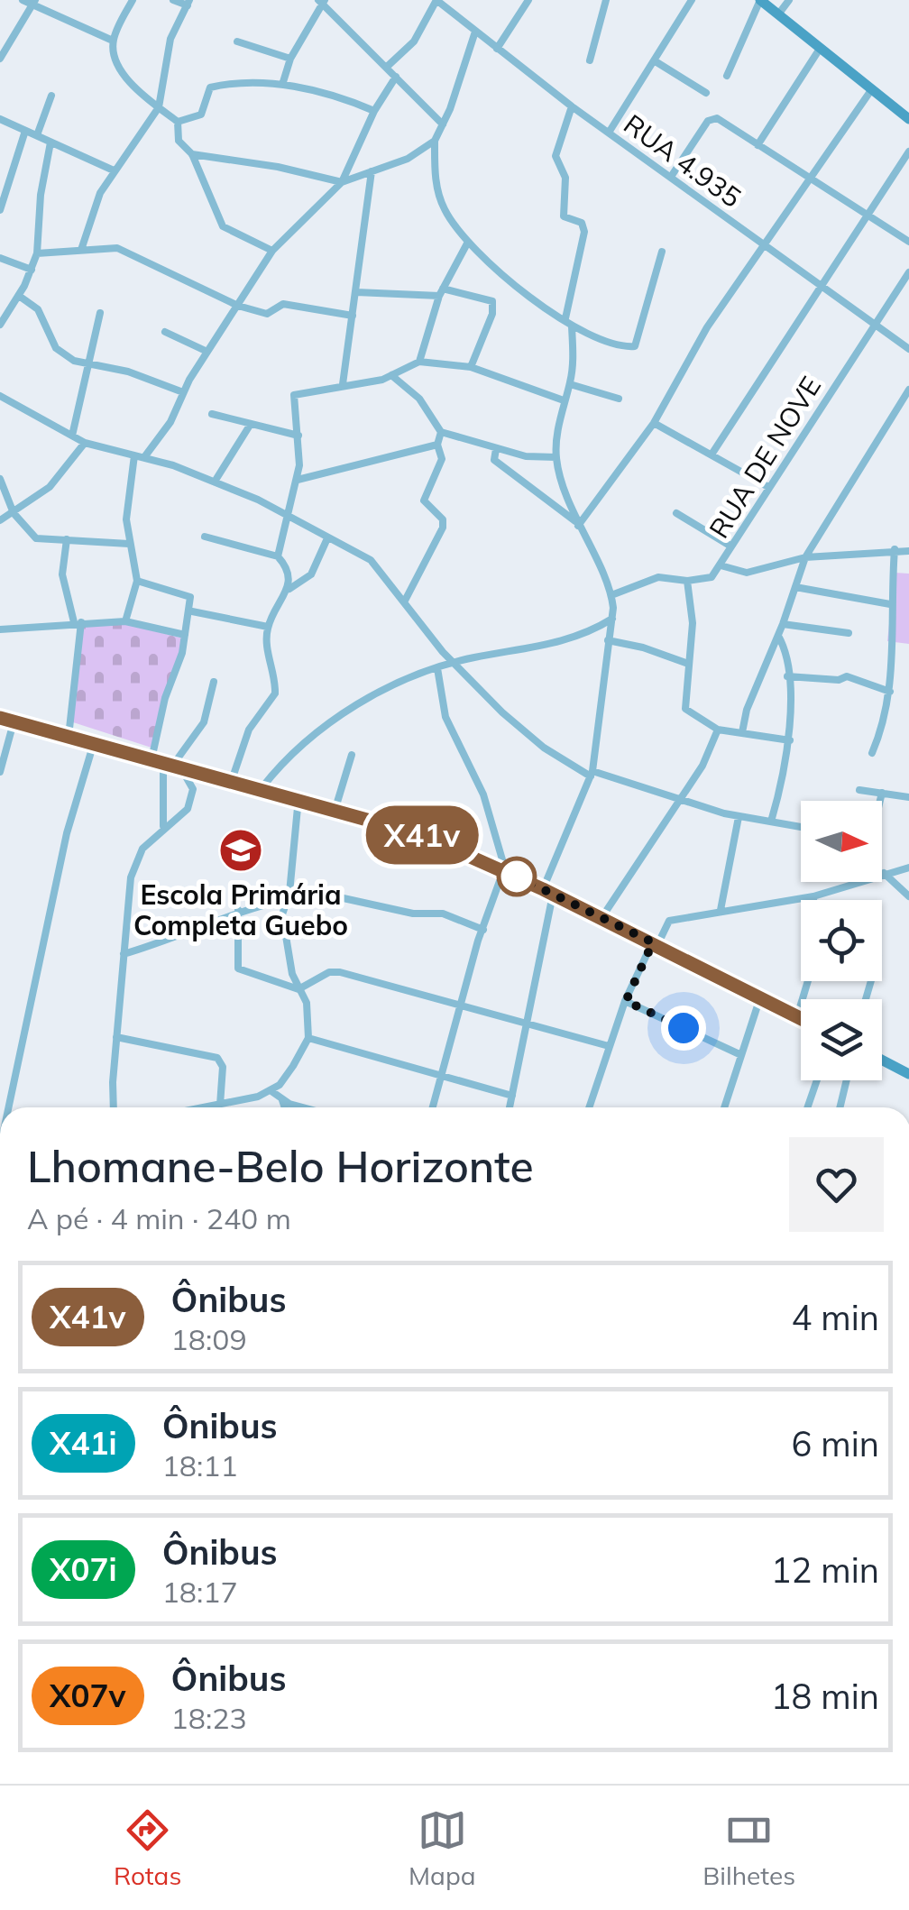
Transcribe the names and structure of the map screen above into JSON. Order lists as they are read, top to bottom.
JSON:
{
  "streets": {
    "street": ["RUA 4.935", "RUA DE NOVE"]
  },
  "crossings": [
    ["RUA 4.935", "RUA DE NOVE"]
  ],
  "places": {
    "school or university": ["Escola Primária Completa Guebo"]
  },
  "lines": ["bus line X41v"],
  "north": "right",
  "page": {
    "on_map": "X41v",
    "heading": ["Lhomane-Belo Horizonte", "A pé · 4 min · 240 m"],
    "list": [
      {
        "mark": "X41v",
        "name": "Ônibus",
        "note": "18:09",
        "value": "4 min"
      },
      {
        "mark": "X41i",
        "name": "Ônibus",
        "note": "18:11",
        "value": "6 min"
      },
      {
        "mark": "X07i",
        "name": "Ônibus",
        "note": "18:17",
        "value": "12 min"
      },
      {
        "mark": "X07v",
        "name": "Ônibus",
        "note": "18:23",
        "value": "18 min"
      }
    ],
    "tabs": ["Rotas", "Mapa", "Bilhetes"]
  }
}
